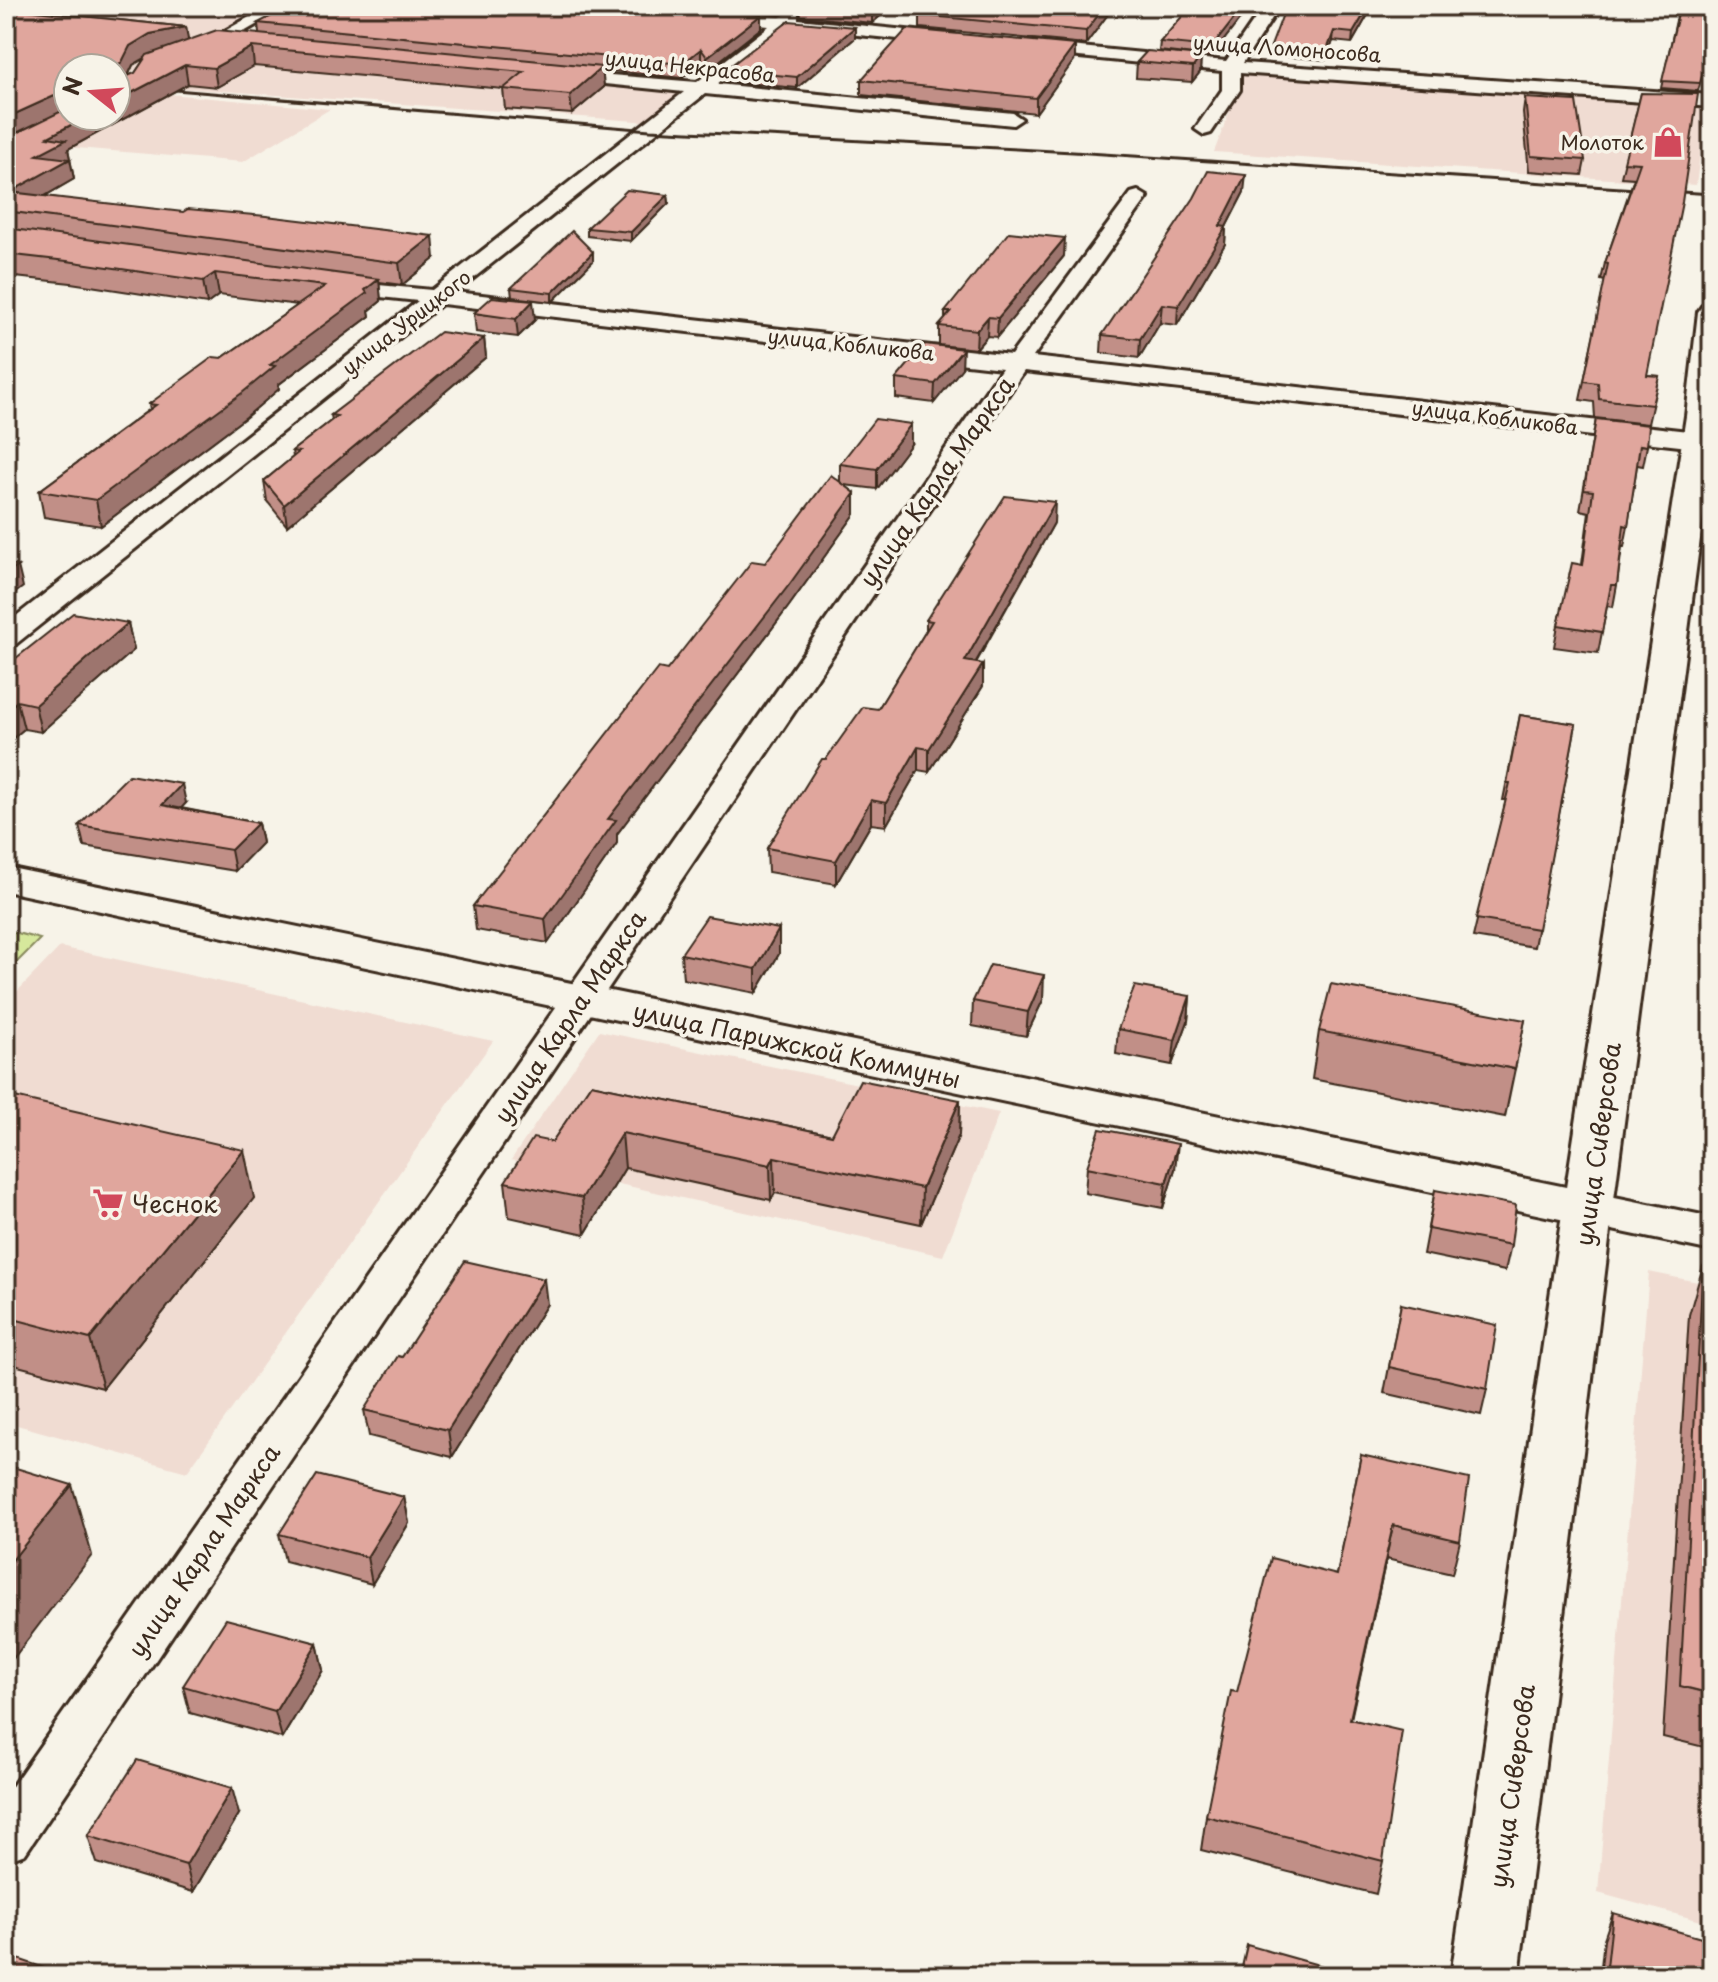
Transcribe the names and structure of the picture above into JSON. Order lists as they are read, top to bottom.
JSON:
{
  "streets": {
    "main road": ["улица Парижской Коммуны", "улица Сиверсова"],
    "street": [
      "улица Ломоносова",
      "улица Некрасова",
      "улица Урицкого",
      "улица Кобликова",
      "улица Карла Маркса"
    ]
  },
  "crossings": [
    ["улица Некрасова", "улица Урицкого"],
    ["улица Урицкого", "улица Кобликова"],
    ["улица Кобликова", "улица Карла Маркса"],
    ["улица Кобликова", "улица Сиверсова"],
    ["улица Карла Маркса", "улица Парижской Коммуны"],
    ["улица Парижской Коммуны", "улица Сиверсова"]
  ],
  "places": {
    "shop": ["Молоток"],
    "supermarket": ["Чеснок"]
  },
  "north": "left"
}
